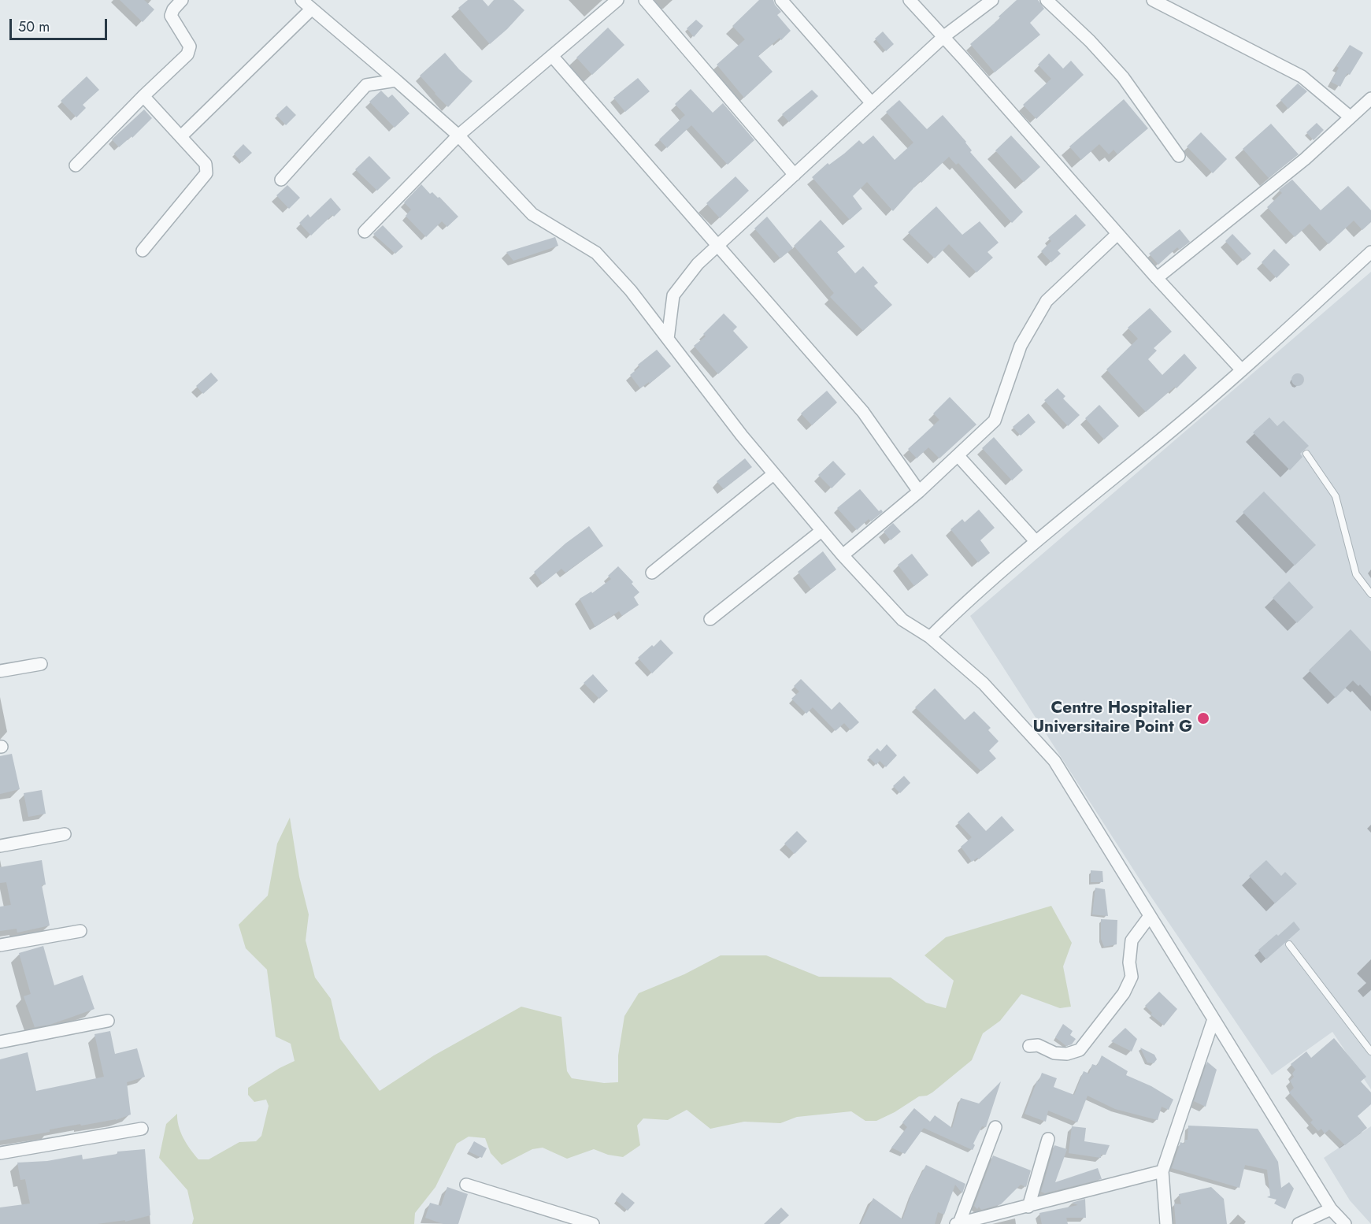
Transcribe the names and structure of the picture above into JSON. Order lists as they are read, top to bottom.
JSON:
{
  "places": ["Centre Hospitalier Universitaire Point G"],
  "scale_bar": "50 m"
}
